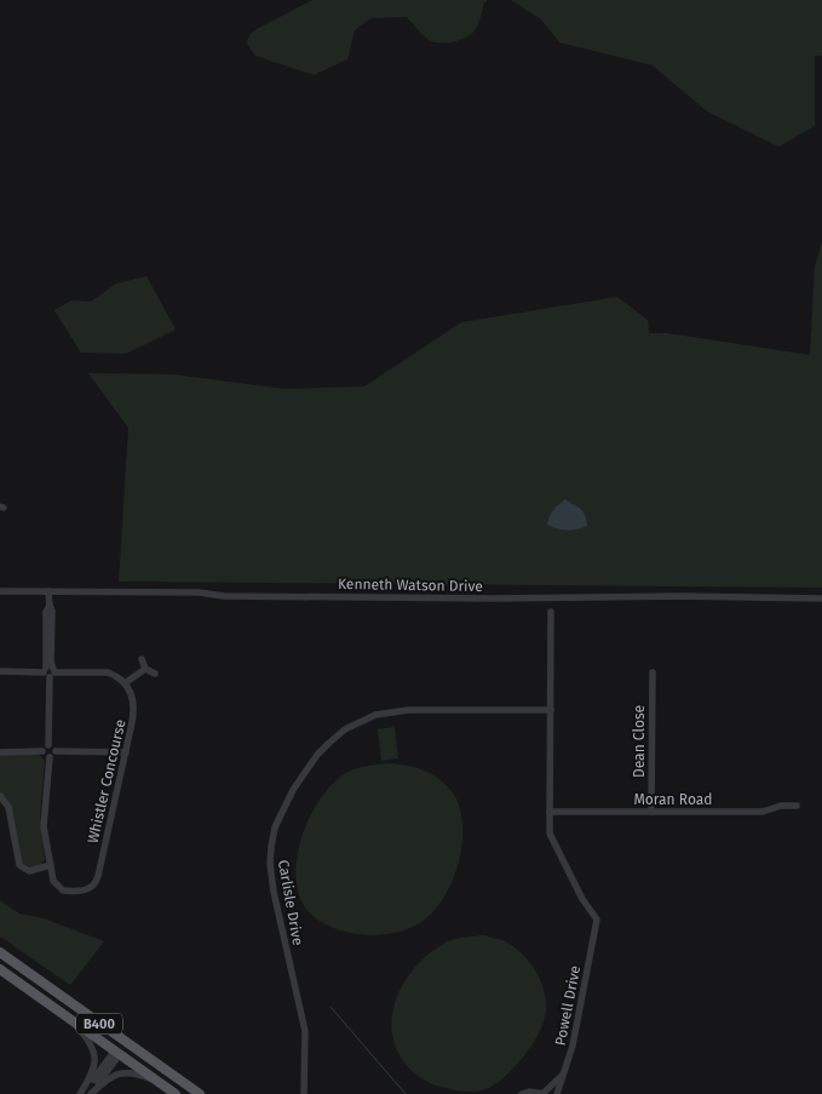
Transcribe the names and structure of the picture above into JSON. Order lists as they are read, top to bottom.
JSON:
{
  "streets": {
    "main road": ["B400"],
    "street": [
      "Kenneth Watson Drive",
      "Dean Close",
      "Whistler Concourse",
      "Moran Road",
      "Carlisle Drive",
      "Powell Drive"
    ]
  },
  "crossings": [
    ["Dean Close", "Moran Road"],
    ["Moran Road", "Powell Drive"]
  ]
}
